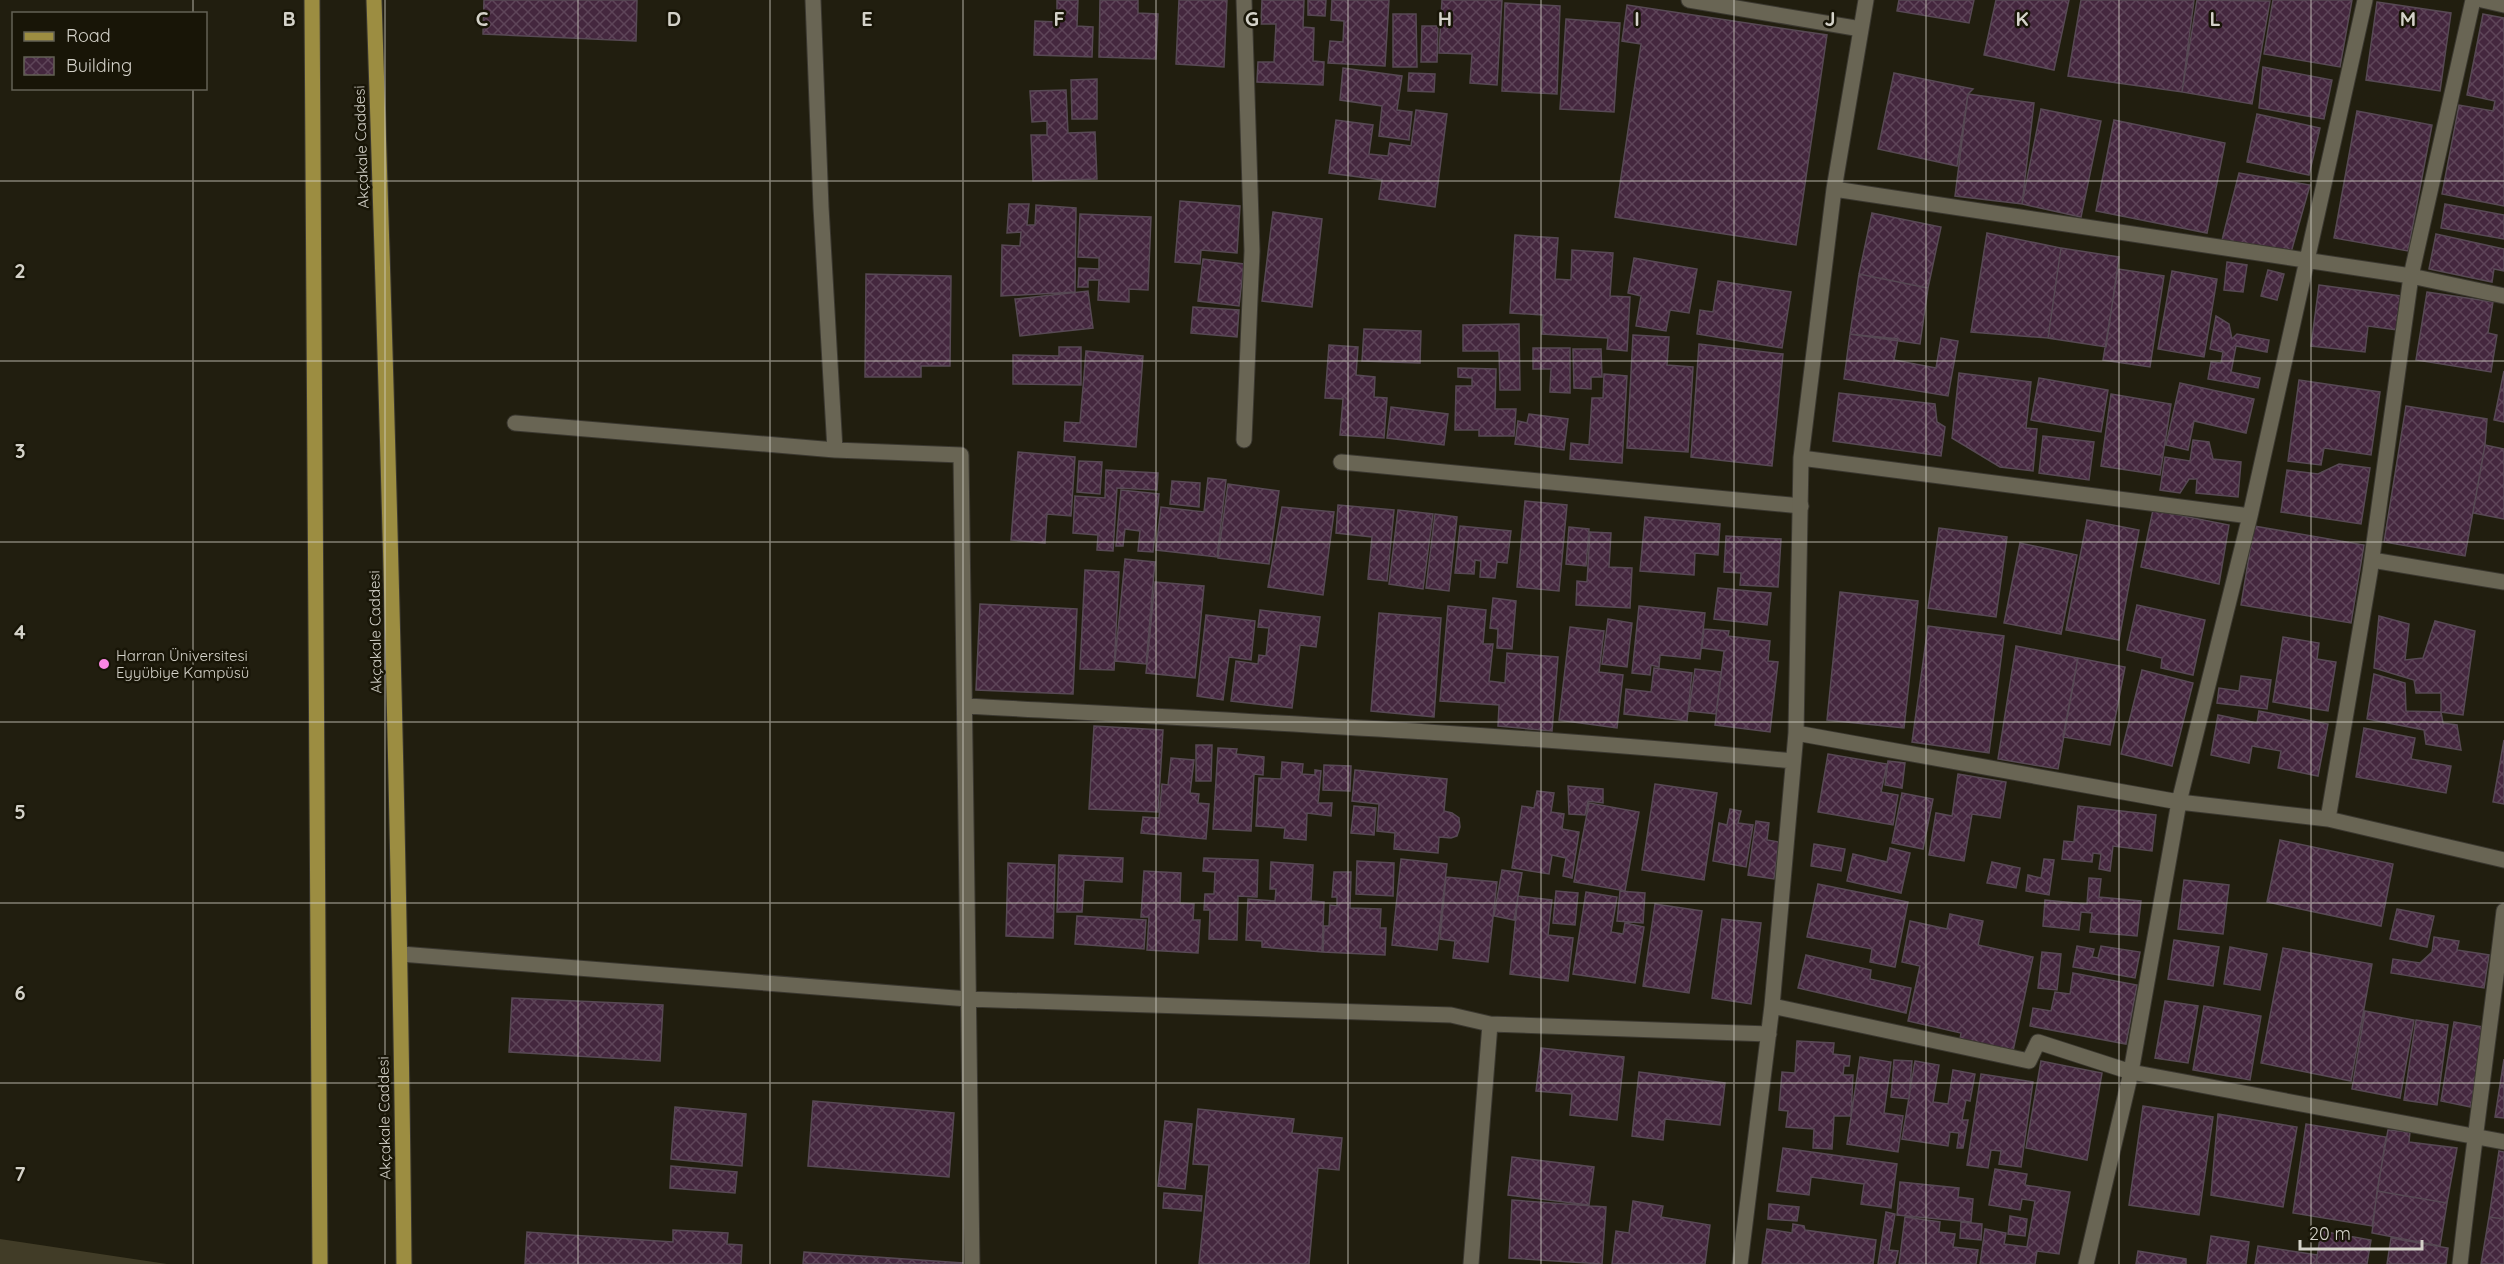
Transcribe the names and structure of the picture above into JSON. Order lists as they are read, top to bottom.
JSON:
{
  "streets": {
    "main road": ["Akçakale Caddesi"]
  },
  "places": ["Harran Üniversitesi Eyyübiye Kampüsü"],
  "legend": ["Road", "Building"],
  "scale_bar": "20 m",
  "grid": {
    "columns": [
      "B",
      "C",
      "D",
      "E",
      "F",
      "G",
      "H",
      "I",
      "J",
      "K",
      "L",
      "M"
    ],
    "rows": [
      "2",
      "3",
      "4",
      "5",
      "6",
      "7"
    ]
  }
}
